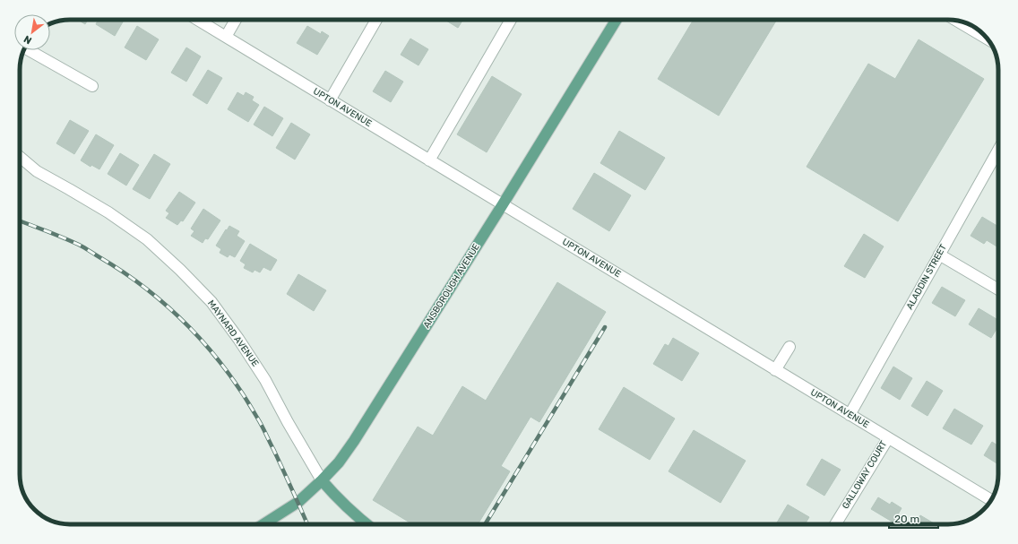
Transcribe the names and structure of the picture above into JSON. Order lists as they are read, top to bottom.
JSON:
{
  "streets": {
    "main road": ["ANSBOROUGH AVENUE", "MAYNARD AVENUE"],
    "street": ["UPTON AVENUE", "ALADDIN STREET", "GALLOWAY COURT"]
  },
  "crossings": [
    ["UPTON AVENUE", "ALADDIN STREET"],
    ["UPTON AVENUE", "ANSBOROUGH AVENUE"],
    ["UPTON AVENUE", "GALLOWAY COURT"],
    ["ANSBOROUGH AVENUE", "MAYNARD AVENUE"]
  ],
  "scale_bar": "20 m",
  "north": "bottom left"
}
